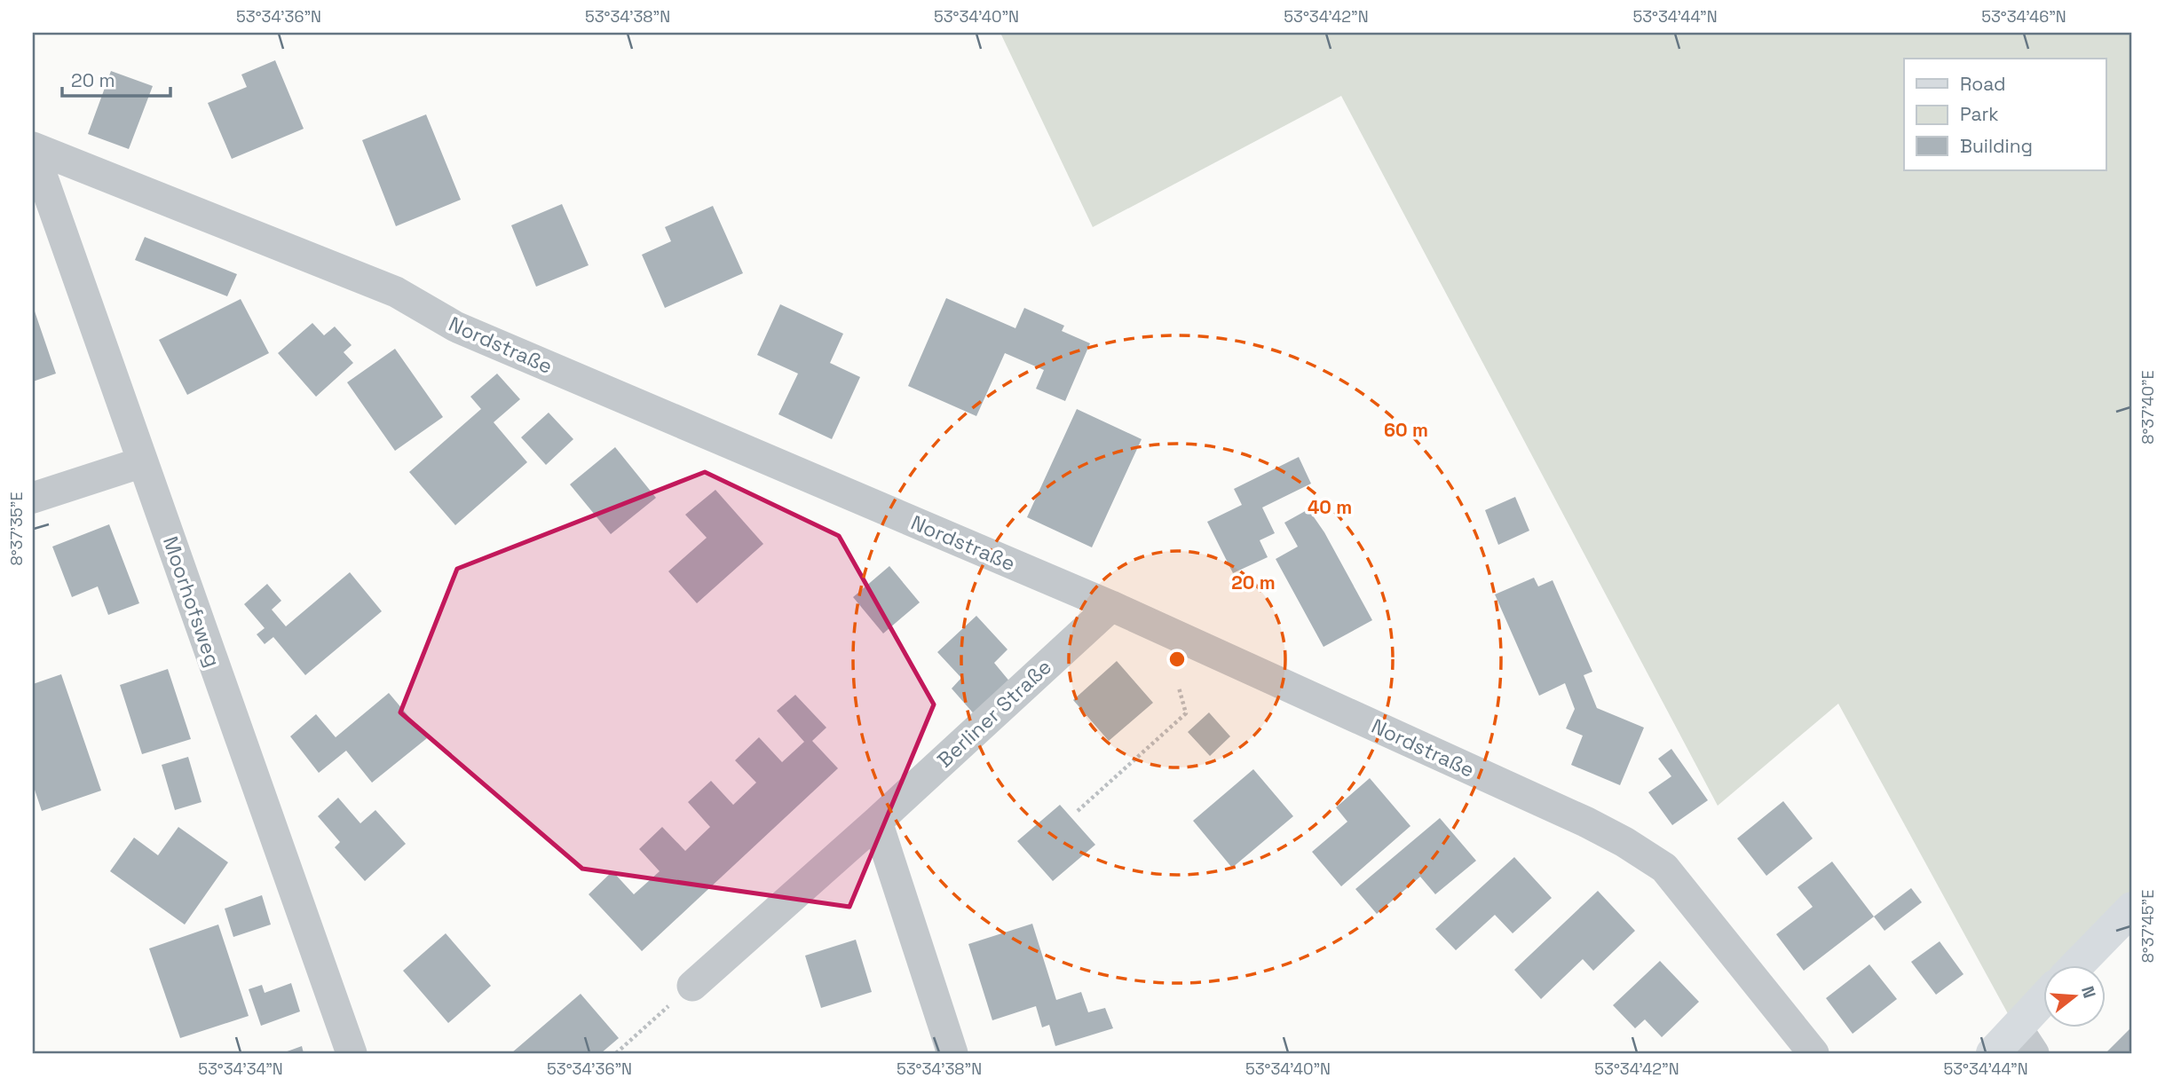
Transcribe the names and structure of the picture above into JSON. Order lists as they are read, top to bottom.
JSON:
{
  "streets": {
    "street": ["Nordstraße", "Moorhofsweg", "Berliner Straße"]
  },
  "crossings": [
    ["Nordstraße", "Moorhofsweg"],
    ["Nordstraße", "Berliner Straße"]
  ],
  "legend": ["Road", "Park", "Building"],
  "scale_bar": "20 m",
  "north": "right",
  "coordinates": [
    "53°34'36\"N",
    "53°34'38\"N",
    "53°34'40\"N",
    "53°34'42\"N",
    "53°34'44\"N",
    "53°34'46\"N",
    "8°37'40\"E",
    "8°37'35\"E",
    "8°37'45\"E",
    "53°34'34\"N"
  ],
  "rings": ["60 m", "40 m", "20 m"]
}
